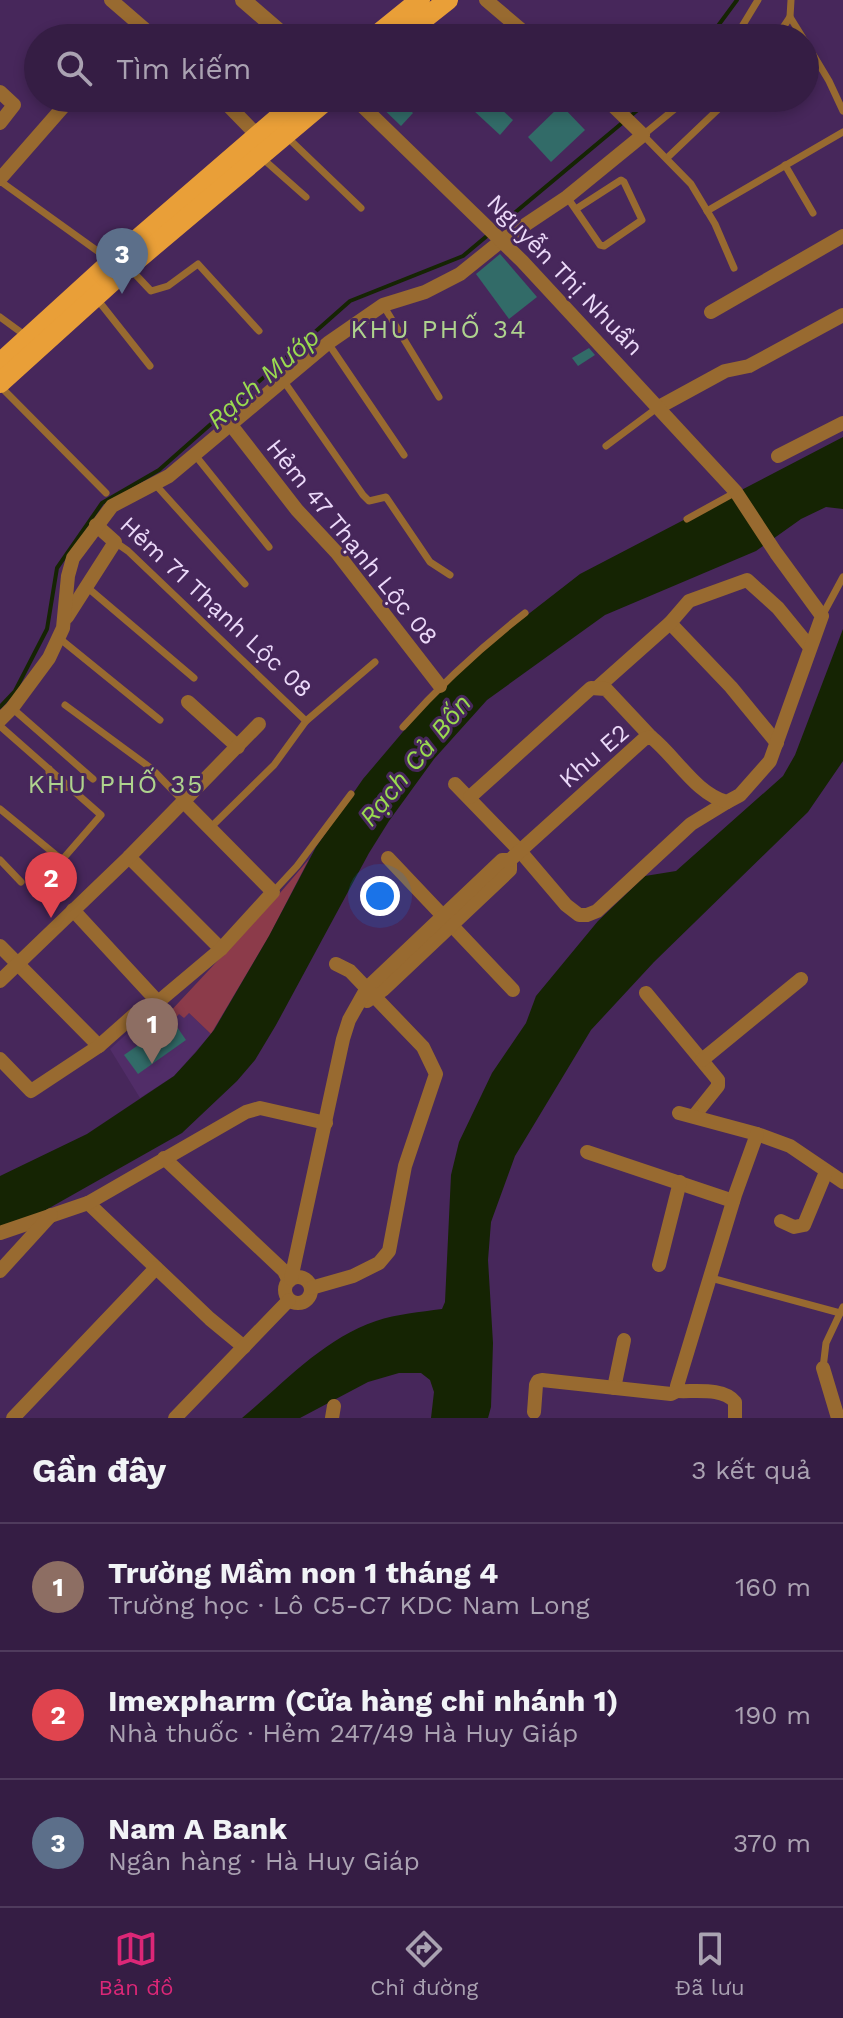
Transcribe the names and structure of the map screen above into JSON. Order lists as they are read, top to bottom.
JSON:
{
  "streets": {
    "street": [
      "Nguyễn Thị Nhuần",
      "Hẻm 47 Thạnh Lộc 08",
      "Hẻm 71 Thạnh Lộc 08",
      "Khu E2"
    ]
  },
  "districts": ["KHU PHỐ 34", "KHU PHỐ 35"],
  "water": ["Rạch Mướp", "Rạch Cả Bốn"],
  "page": {
    "search": "Tìm kiếm",
    "pins": ["3", "2", "1"],
    "heading": ["Gần đây", "3 kết quả"],
    "list": [
      {
        "mark": "1",
        "name": "Trường Mầm non 1 tháng 4",
        "note": "Trường học · Lô C5-C7 KDC Nam Long",
        "value": "160 m"
      },
      {
        "mark": "2",
        "name": "Imexpharm (Cửa hàng chi nhánh 1)",
        "note": "Nhà thuốc · Hẻm 247/49 Hà Huy Giáp",
        "value": "190 m"
      },
      {
        "mark": "3",
        "name": "Nam A Bank",
        "note": "Ngân hàng · Hà Huy Giáp",
        "value": "370 m"
      }
    ],
    "nav": ["Bản đồ", "Chỉ đường", "Đã lưu"]
  }
}
